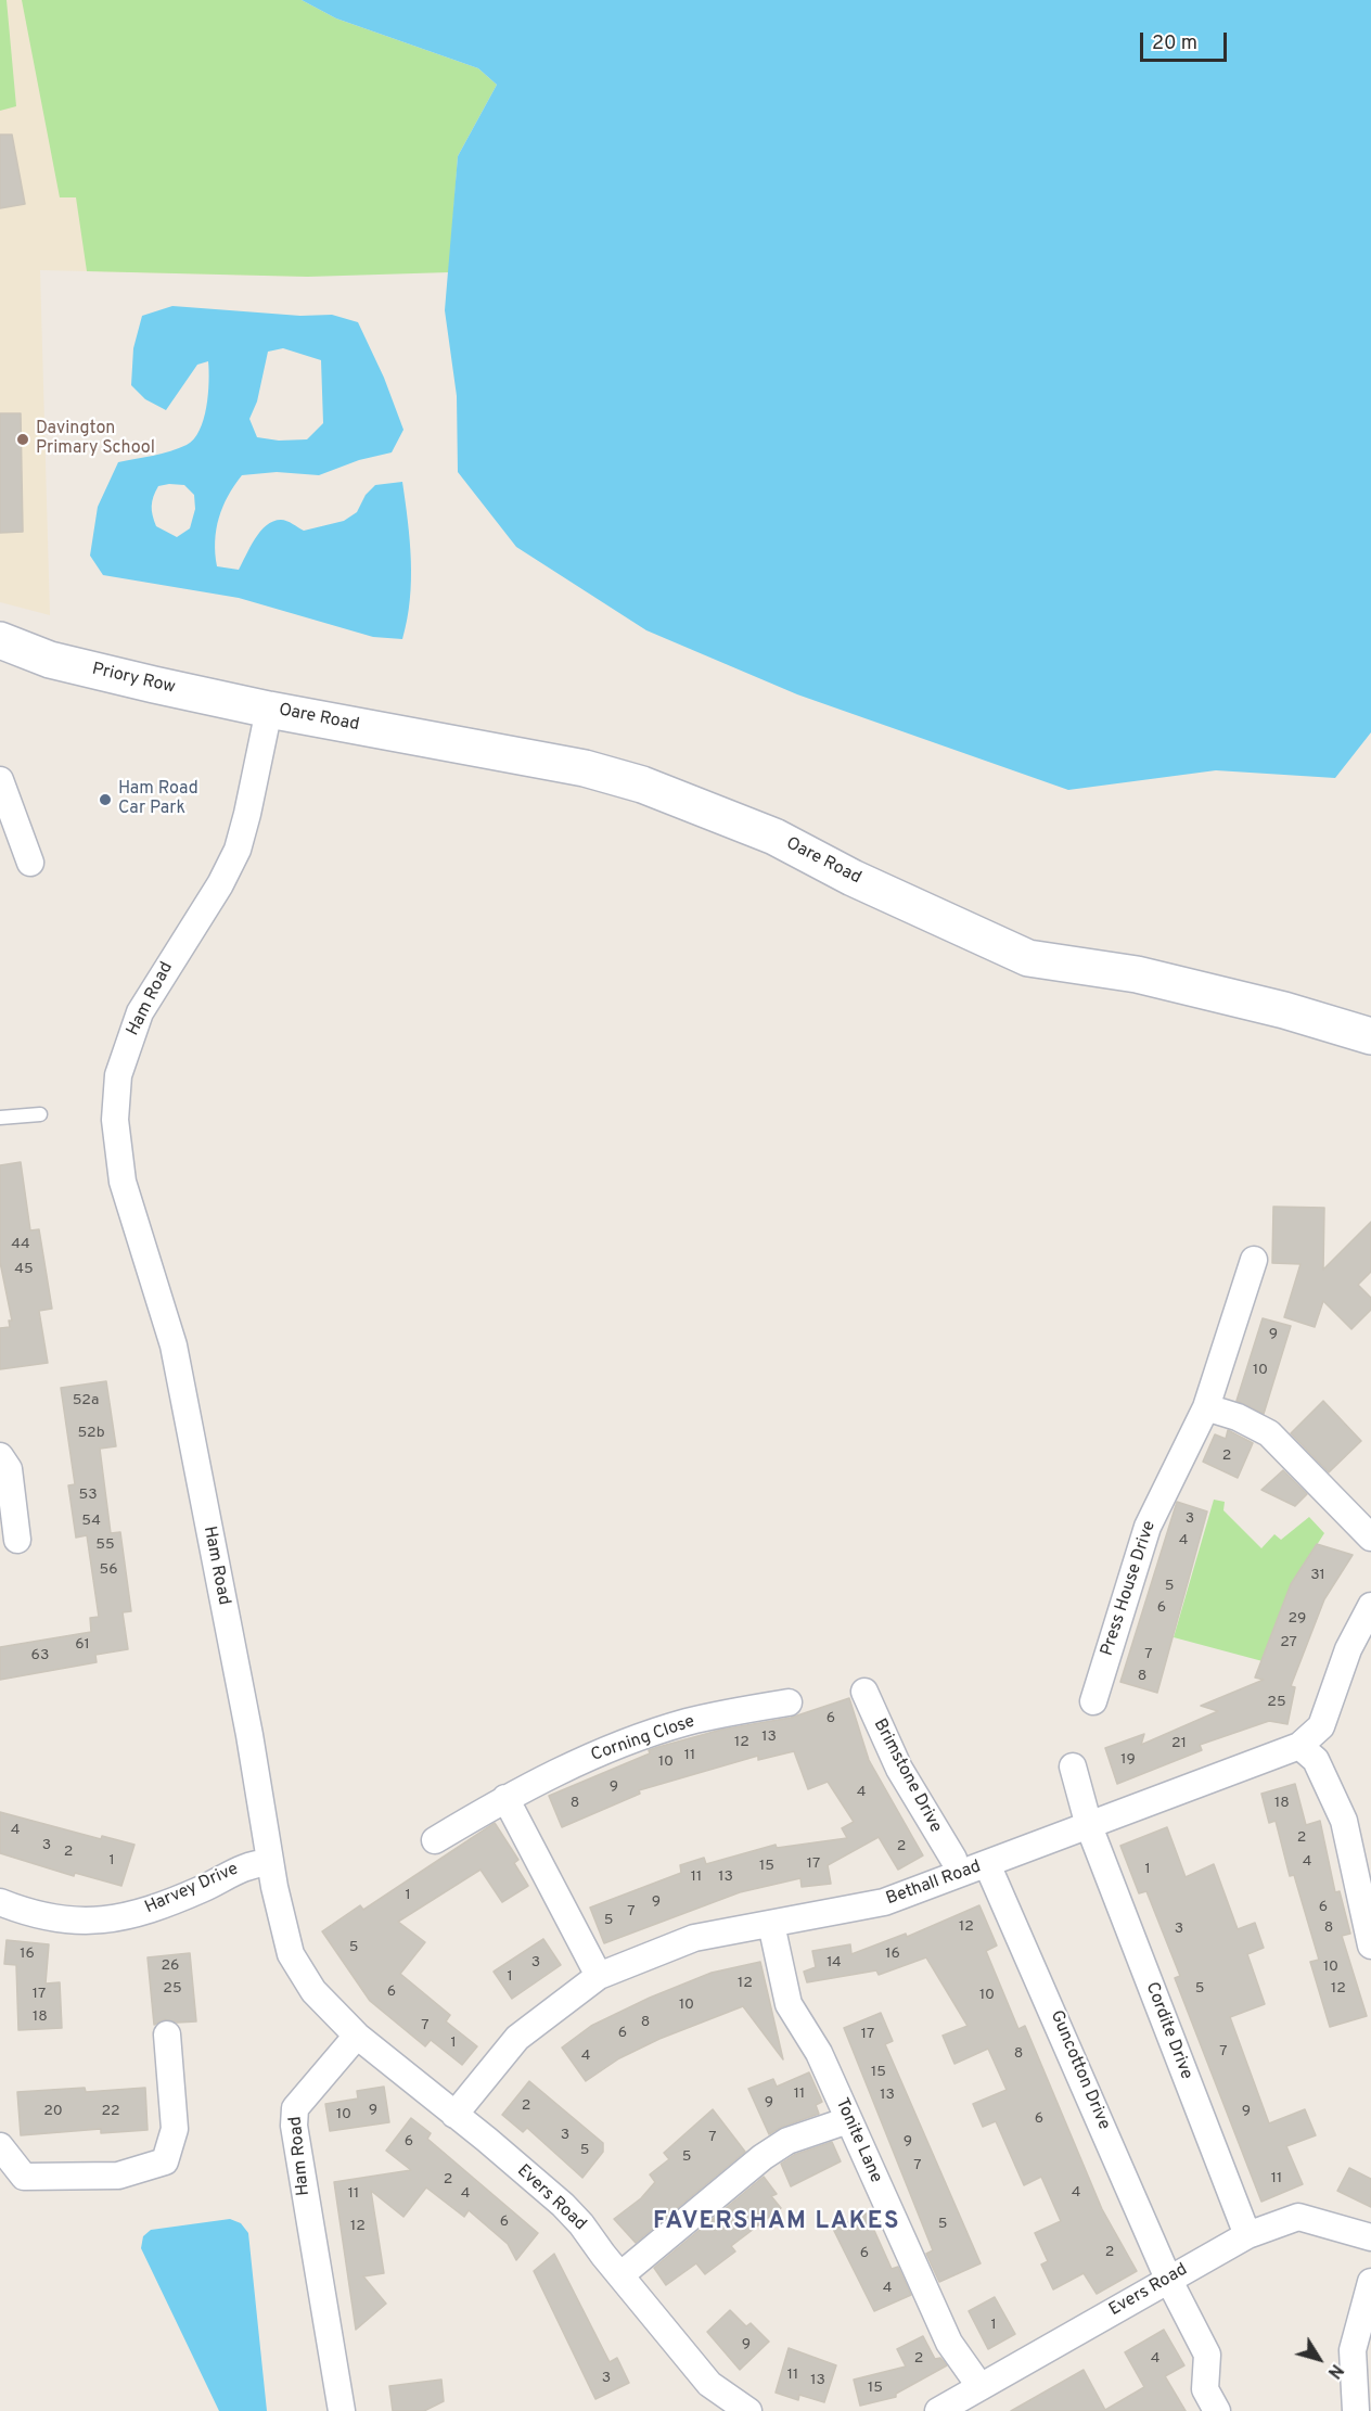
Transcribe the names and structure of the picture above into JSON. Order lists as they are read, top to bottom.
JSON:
{
  "streets": {
    "street": [
      "Priory Row",
      "Oare Road",
      "Ham Road",
      "Press House Drive",
      "Corning Close",
      "Brimstone Drive",
      "Bethall Road",
      "Harvey Drive",
      "Cordite Drive",
      "Guncotton Drive",
      "Tonite Lane",
      "Evers Road"
    ]
  },
  "crossings": [
    ["Priory Row", "Oare Road"],
    ["Priory Row", "Ham Road"],
    ["Oare Road", "Ham Road"],
    ["Ham Road", "Harvey Drive"],
    ["Ham Road", "Evers Road"],
    ["Bethall Road", "Cordite Drive"],
    ["Bethall Road", "Guncotton Drive"],
    ["Bethall Road", "Tonite Lane"],
    ["Bethall Road", "Evers Road"],
    ["Cordite Drive", "Evers Road"],
    ["Guncotton Drive", "Evers Road"],
    ["Tonite Lane", "Evers Road"]
  ],
  "districts": ["FAVERSHAM LAKES"],
  "places": ["Davington Primary School", "Ham Road Car Park"],
  "house_numbers": [
    "44",
    "45",
    "9",
    "10",
    "52a",
    "52b",
    "2",
    "53",
    "3",
    "54",
    "4",
    "55",
    "56",
    "31",
    "5",
    "6",
    "29",
    "27",
    "61",
    "7",
    "63",
    "8",
    "25",
    "6",
    "13",
    "12",
    "21",
    "11",
    "19",
    "10",
    "9",
    "4",
    "8",
    "18",
    "4",
    "2",
    "3",
    "2",
    "2",
    "1",
    "4",
    "17",
    "15",
    "1",
    "11",
    "13",
    "1",
    "9",
    "6",
    "7",
    "5",
    "12",
    "8",
    "3",
    "5",
    "16",
    "16",
    "3",
    "14",
    "26",
    "10",
    "1",
    "12",
    "25",
    "5",
    "12",
    "6",
    "17",
    "10",
    "10",
    "18",
    "8",
    "7",
    "6",
    "17",
    "1",
    "7",
    "8",
    "4",
    "15",
    "11",
    "13",
    "9",
    "2",
    "9",
    "20",
    "22",
    "9",
    "10",
    "6",
    "3",
    "7",
    "6",
    "9",
    "5",
    "5",
    "7",
    "11",
    "2",
    "4",
    "11",
    "4",
    "6",
    "5",
    "12",
    "2",
    "6",
    "4",
    "1",
    "9",
    "2",
    "4",
    "11",
    "3",
    "13",
    "15"
  ],
  "scale_bar": "20 m",
  "north": "bottom right"
}
